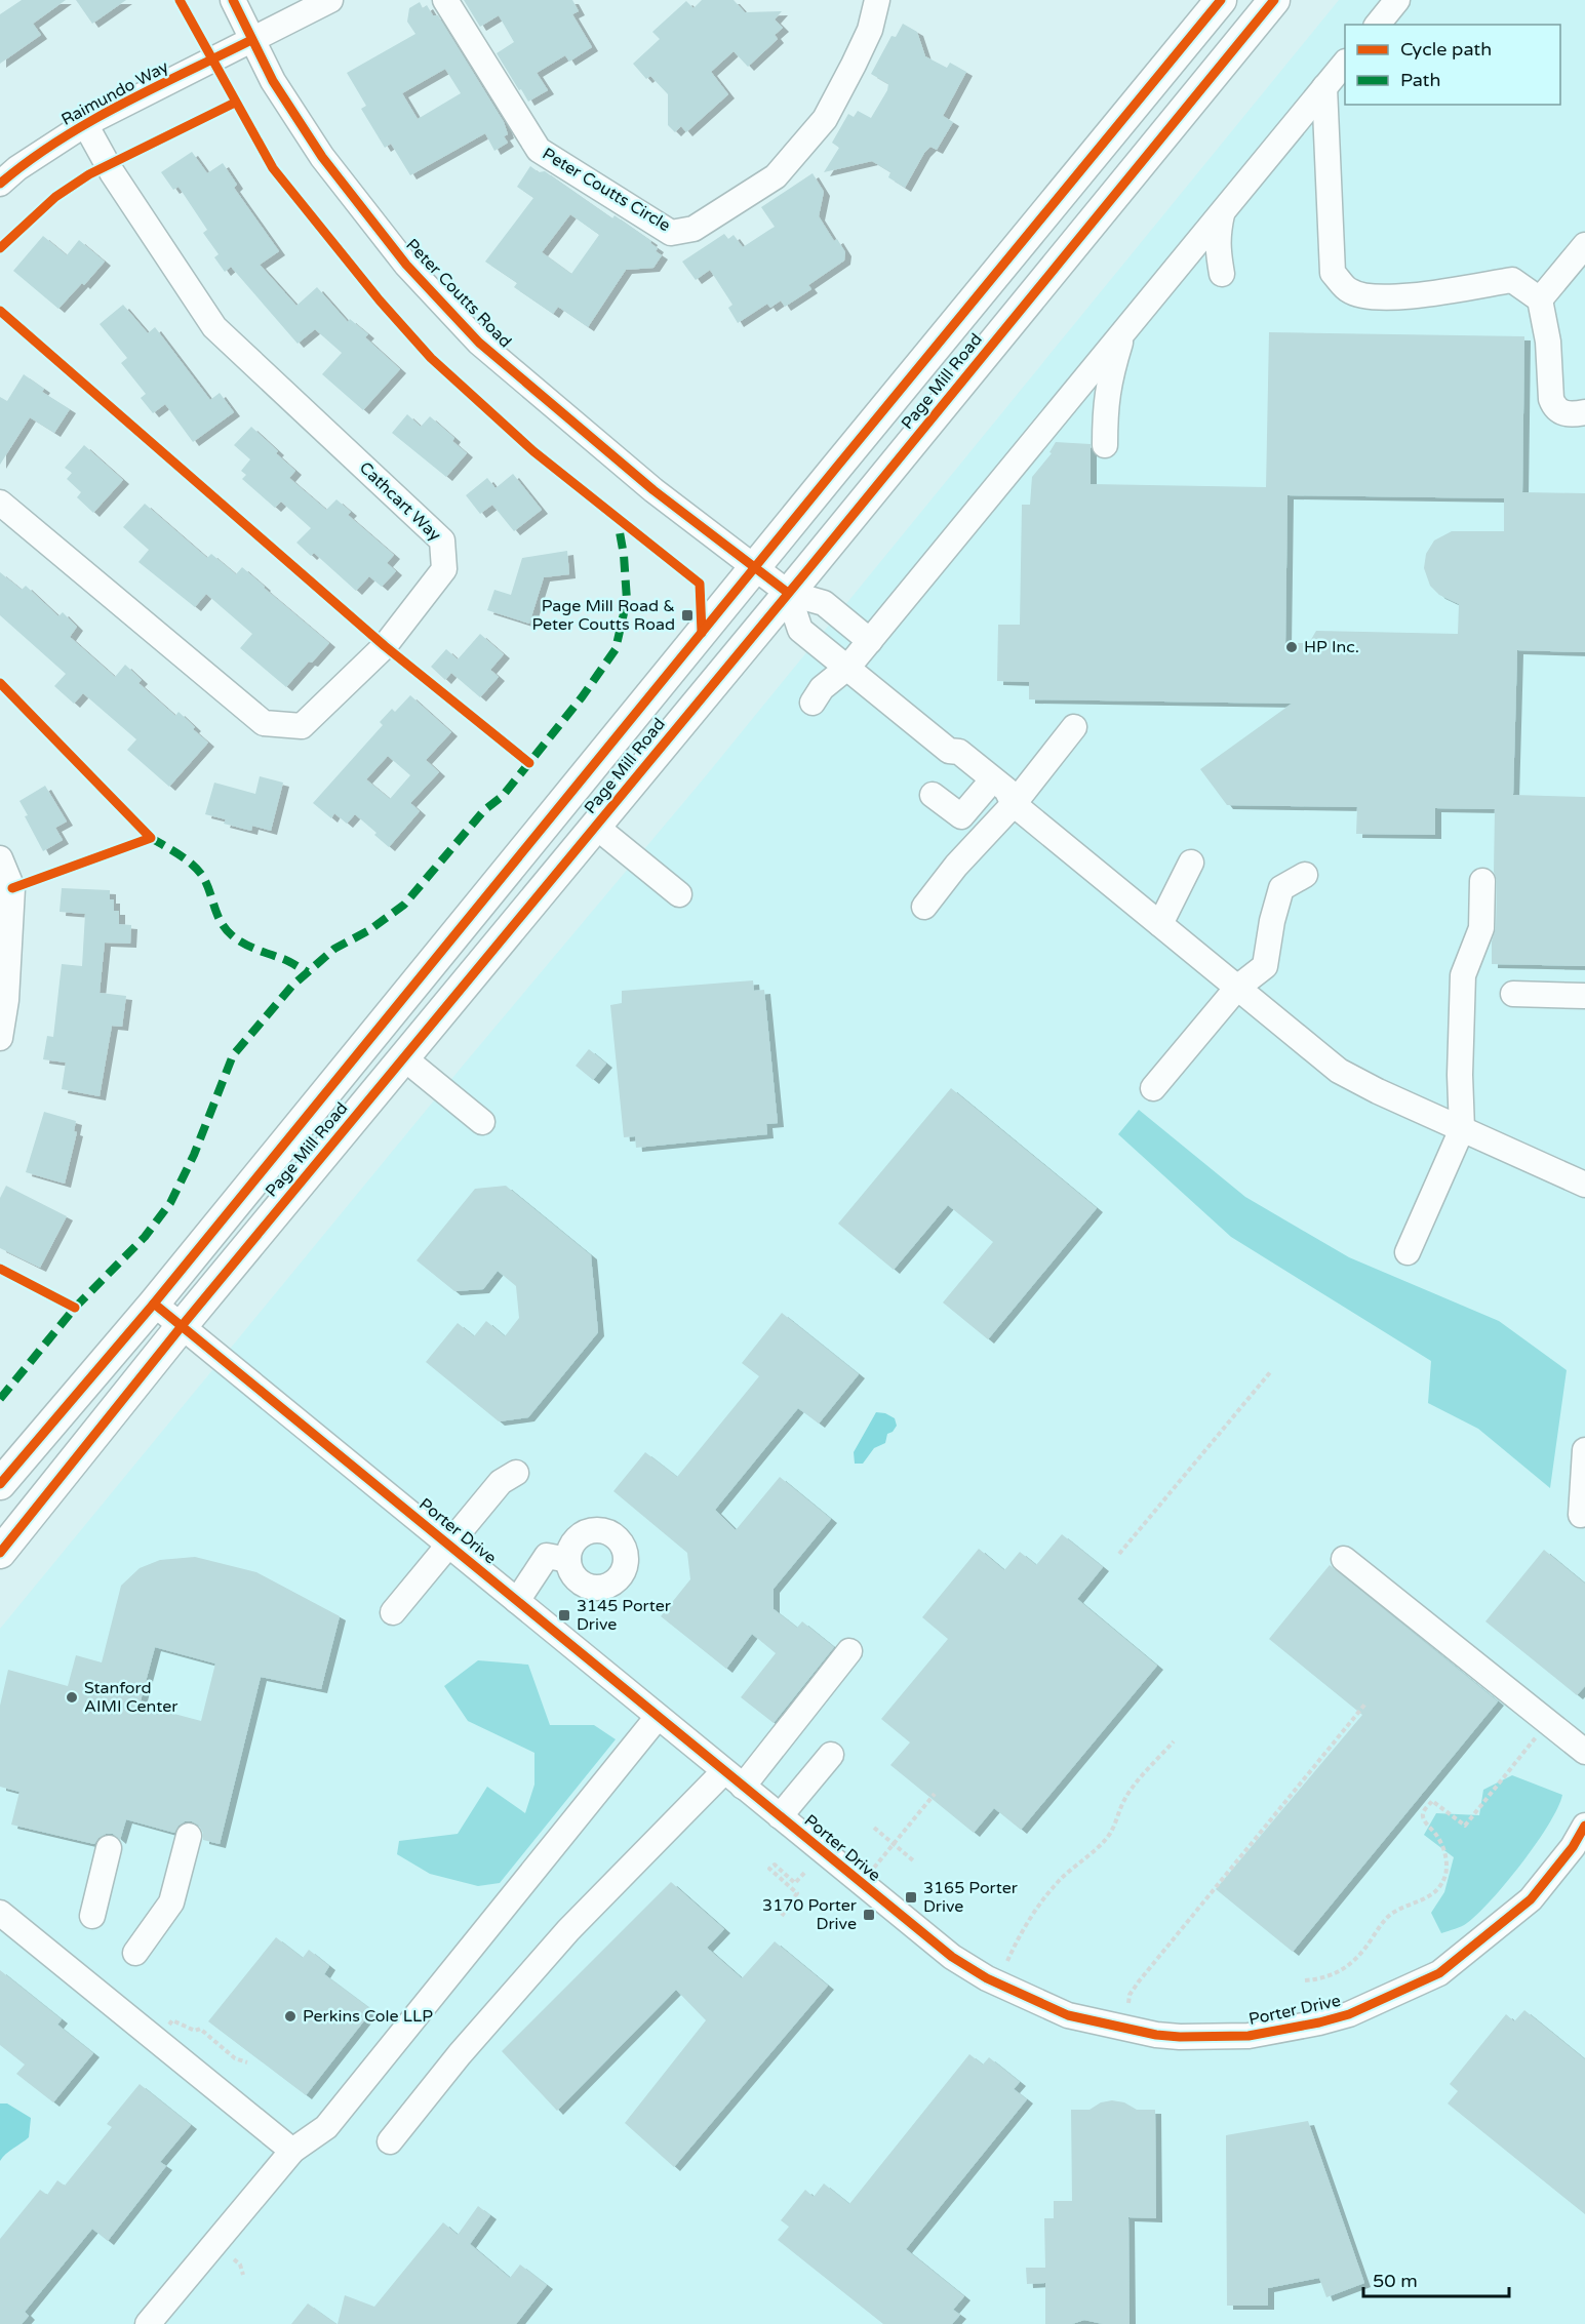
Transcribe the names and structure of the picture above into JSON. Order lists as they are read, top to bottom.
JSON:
{
  "streets": {
    "main road": ["Page Mill Road"],
    "street": [
      "Raimundo Way",
      "Peter Coutts Circle",
      "Peter Coutts Road",
      "Cathcart Way",
      "Porter Drive"
    ]
  },
  "crossings": [
    ["Raimundo Way", "Peter Coutts Road"],
    ["Raimundo Way", "Cathcart Way"],
    ["Peter Coutts Road", "Page Mill Road"],
    ["Page Mill Road", "Porter Drive"]
  ],
  "places": {
    "transit": [
      "Page Mill Road & Peter Coutts Road",
      "3145 Porter Drive",
      "3165 Porter Drive",
      "3170 Porter Drive"
    ],
    "other": ["HP Inc.", "Stanford AIMI Center", "Perkins Cole LLP"]
  },
  "legend": ["Cycle path", "Path"],
  "scale_bar": "50 m"
}
